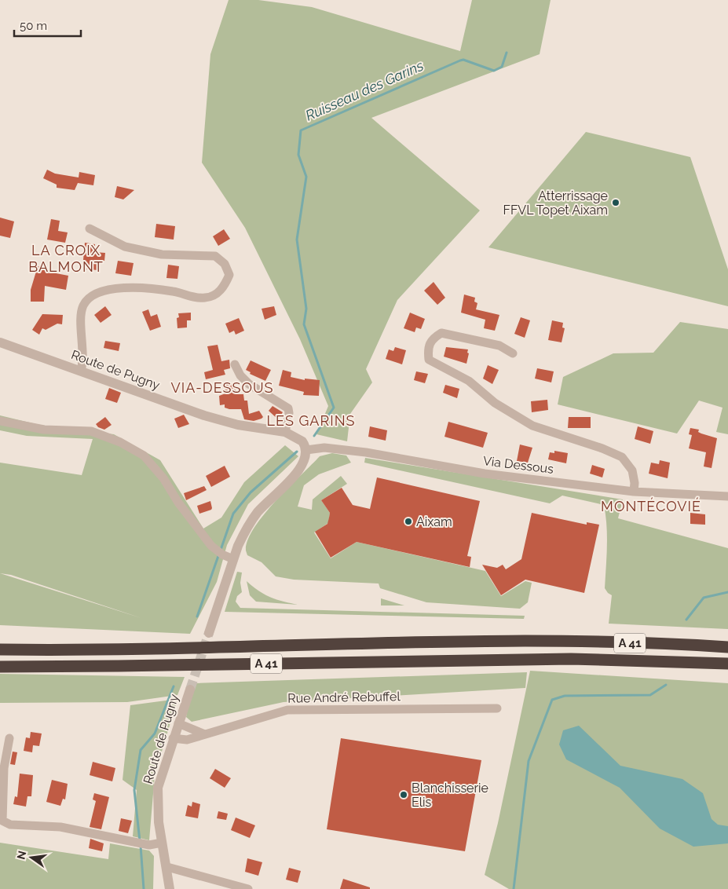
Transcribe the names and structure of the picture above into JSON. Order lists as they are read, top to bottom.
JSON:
{
  "streets": {
    "highway": ["A 41"],
    "street": ["Route de Pugny", "Via Dessous", "Rue André Rebuffel"]
  },
  "crossings": [
    ["Route de Pugny", "Via Dessous"],
    ["Route de Pugny", "Rue André Rebuffel"]
  ],
  "districts": [
    "LA CROIX BALMONT",
    "VIA-DESSOUS",
    "LES GARINS",
    "MONTÉCOVIÉ"
  ],
  "water": ["Ruisseau des Garins"],
  "places": ["Atterrissage FFVL Topet Aixam", "Aixam", "Blanchisserie Elis"],
  "scale_bar": "50 m",
  "north": "left"
}
